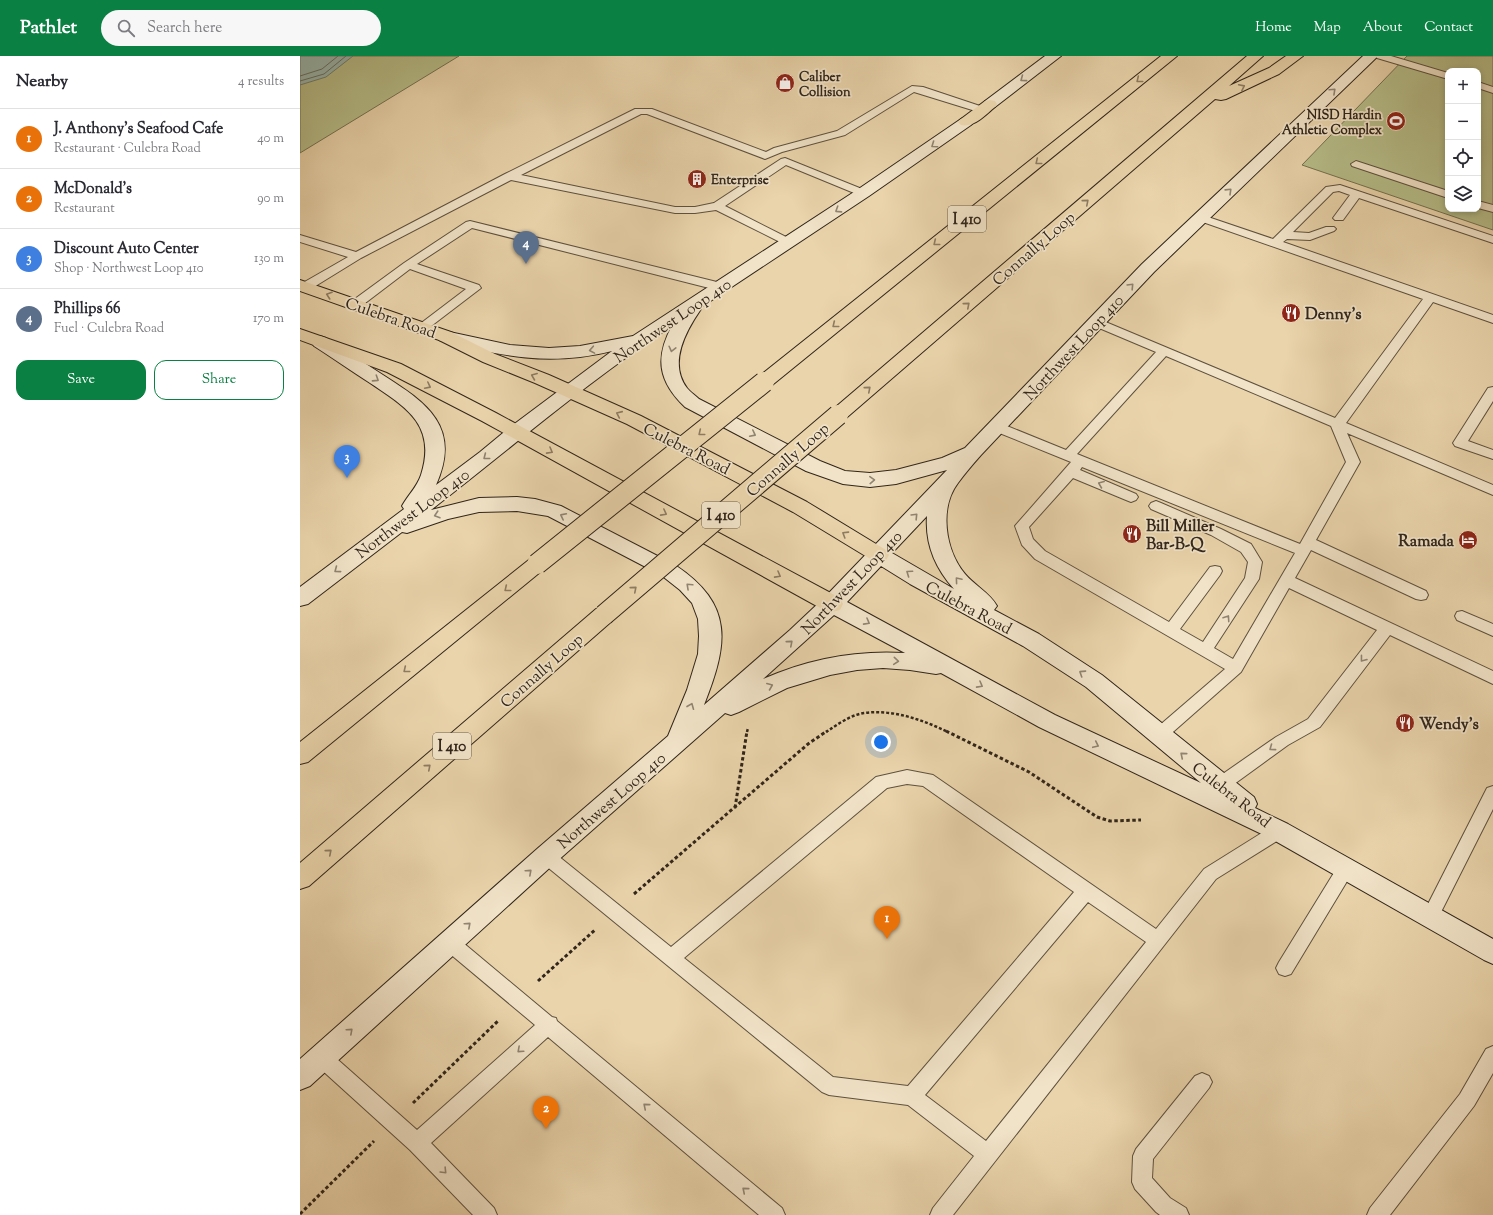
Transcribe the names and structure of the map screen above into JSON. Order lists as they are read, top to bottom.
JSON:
{
  "streets": {
    "main road": [
      "I 410",
      "Connally Loop",
      "Culebra Road",
      "Northwest Loop 410"
    ]
  },
  "crossings": [
    ["Culebra Road", "Northwest Loop 410"]
  ],
  "places": {
    "shop": ["Caliber Collision"],
    "sports": ["NISD Hardin Athletic Complex"],
    "building": ["Enterprise"],
    "restaurant": ["Denny's", "Bill Miller Bar-B-Q", "Wendy's"],
    "hotel": ["Ramada"]
  },
  "page": {
    "header": "Pathlet",
    "search": "Search here",
    "nav": [
      "Home",
      "Map",
      "About",
      "Contact"
    ],
    "heading": ["Nearby", "4 results"],
    "map_buttons": ["+", "−"],
    "list": [
      {
        "mark": "1",
        "name": "J. Anthony's Seafood Cafe",
        "note": "Restaurant · Culebra Road",
        "value": "40 m"
      },
      {
        "mark": "2",
        "name": "McDonald's",
        "note": "Restaurant",
        "value": "90 m"
      },
      {
        "mark": "3",
        "name": "Discount Auto Center",
        "note": "Shop · Northwest Loop 410",
        "value": "130 m"
      },
      {
        "mark": "4",
        "name": "Phillips 66",
        "note": "Fuel · Culebra Road",
        "value": "170 m"
      }
    ],
    "pins": [
      "4",
      "3",
      "1",
      "2"
    ],
    "buttons": ["Save", "Share"]
  }
}
